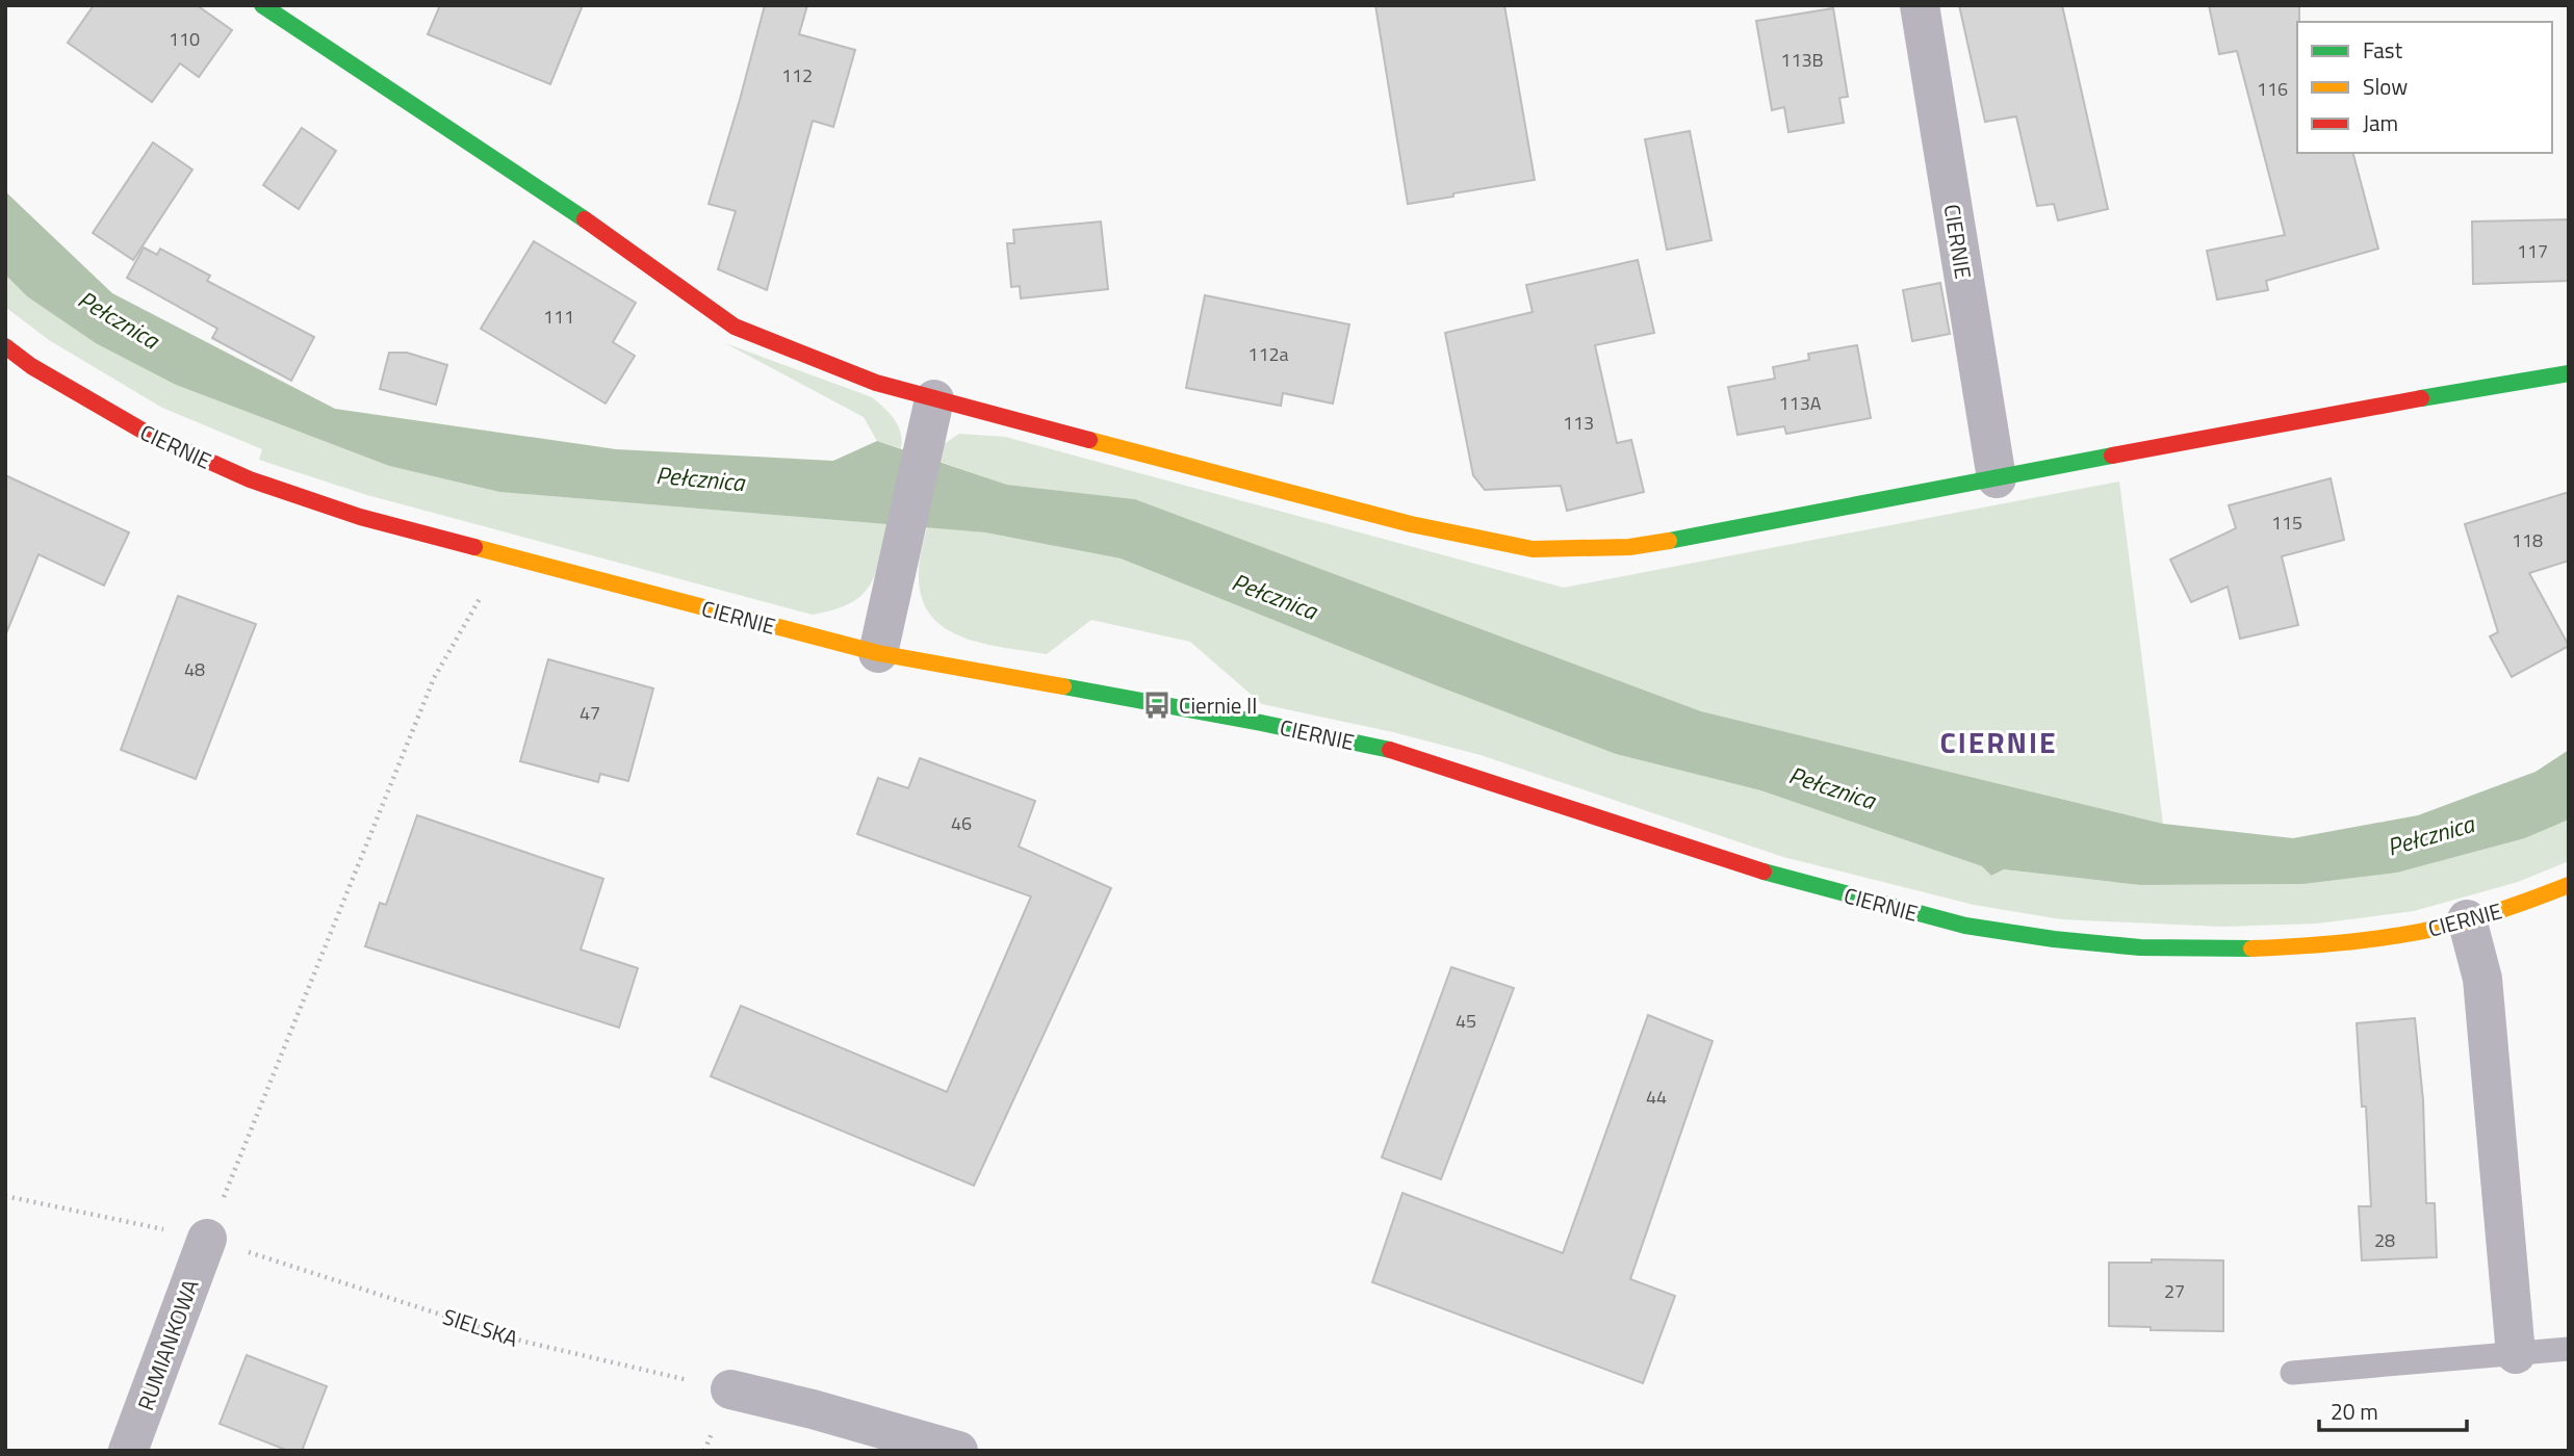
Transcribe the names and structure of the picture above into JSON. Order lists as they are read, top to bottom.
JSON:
{
  "streets": {
    "street": ["CIERNIE", "RUMIANKOWA"],
    "path": ["SIELSKA"]
  },
  "crossings": [
    ["SIELSKA", "RUMIANKOWA"]
  ],
  "districts": ["CIERNIE"],
  "water": ["Pełcznica"],
  "places": {
    "bus stop": ["Ciernie II"]
  },
  "house_numbers": [
    "110",
    "113B",
    "112",
    "116",
    "117",
    "111",
    "112a",
    "113A",
    "113",
    "115",
    "118",
    "48",
    "47",
    "46",
    "45",
    "44",
    "28",
    "27"
  ],
  "legend": ["Fast", "Slow", "Jam"],
  "scale_bar": "20 m"
}
